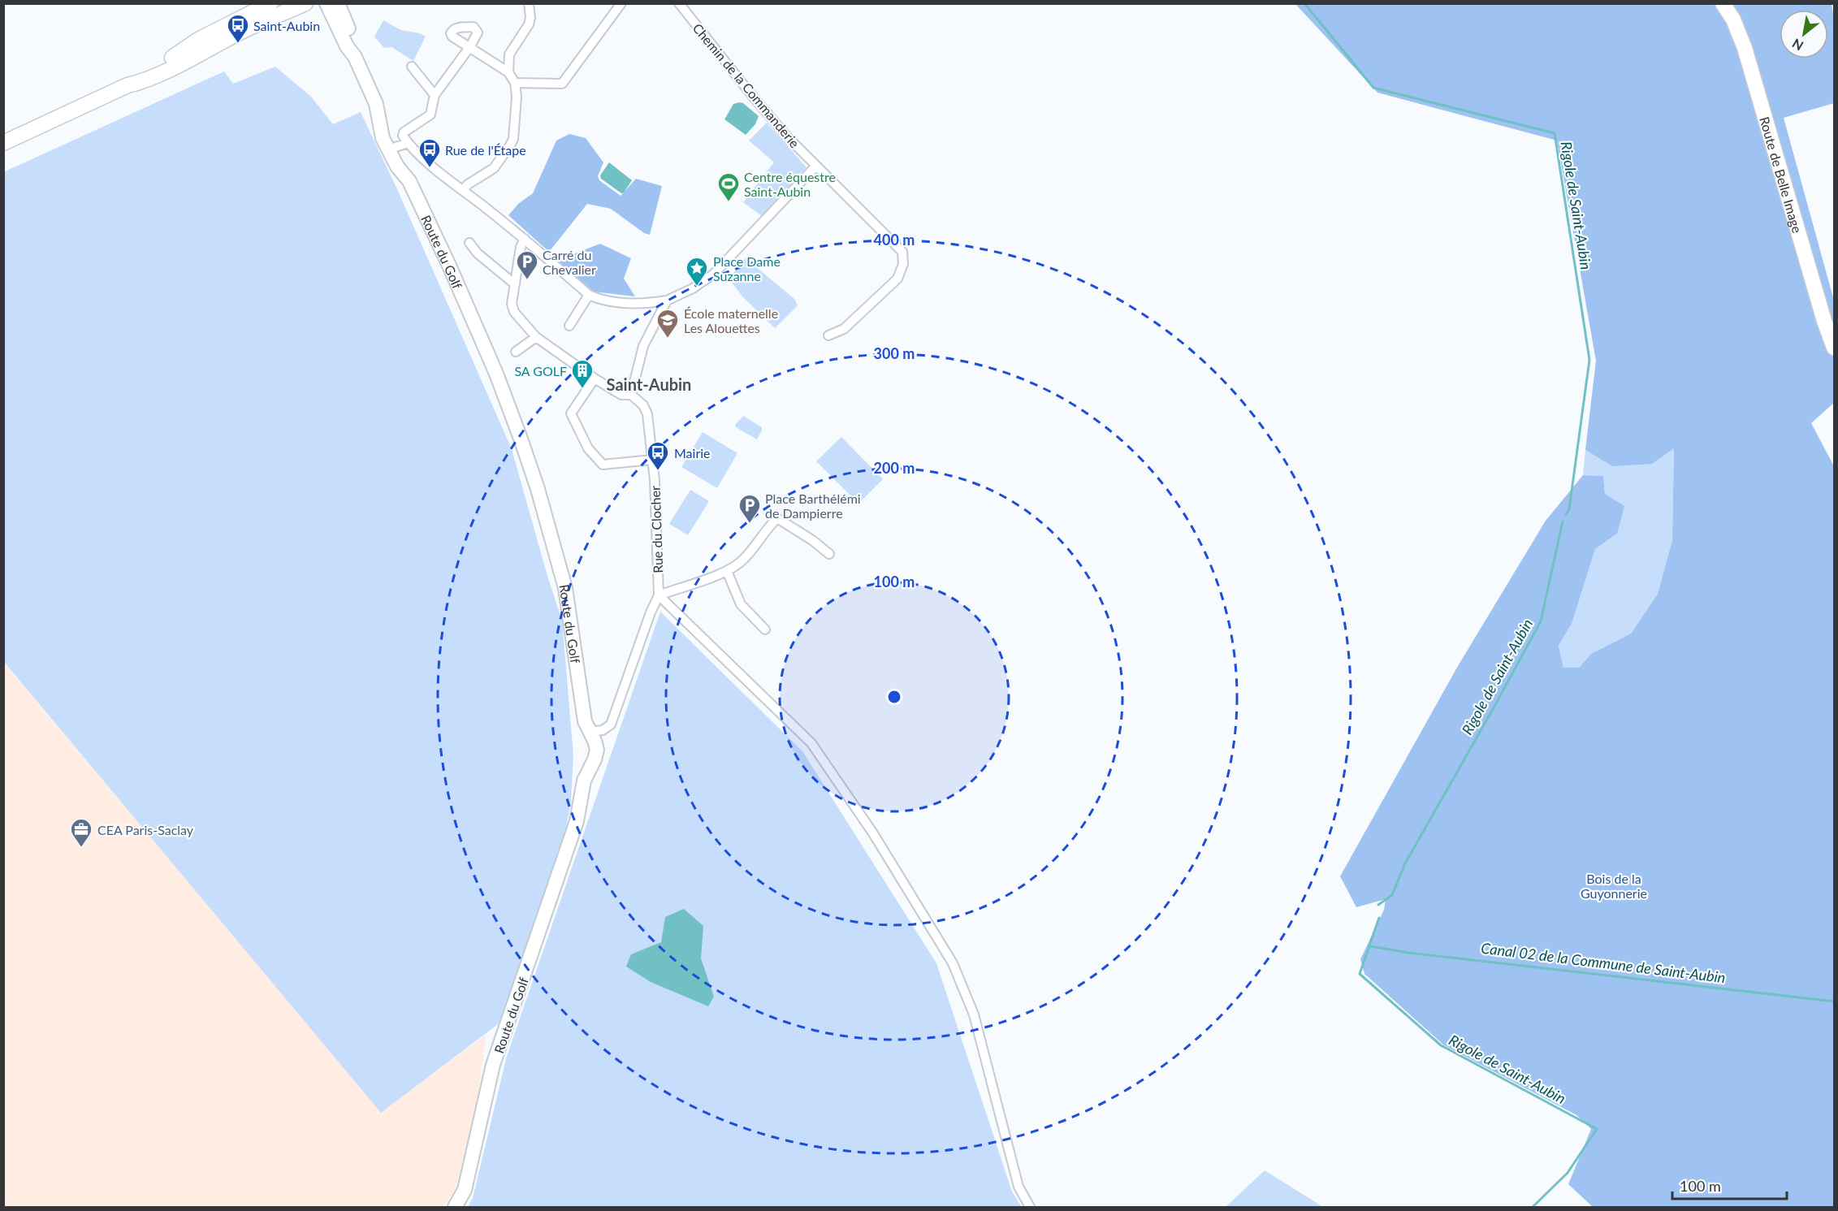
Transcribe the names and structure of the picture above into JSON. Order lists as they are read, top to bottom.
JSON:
{
  "streets": {
    "main road": ["Route de Belle Image"],
    "street": ["Chemin de la Commanderie", "Route du Golf", "Rue du Clocher"]
  },
  "districts": ["Saint-Aubin"],
  "water": ["Rigole de Saint-Aubin", "Canal 02 de la Commune de Saint-Aubin"],
  "parks": ["Bois de la Guyonnerie"],
  "places": {
    "bus stop": ["Saint-Aubin", "Rue de l'Étape", "Mairie"],
    "sports": ["Centre équestre Saint-Aubin"],
    "parking": ["Carré du Chevalier", "Place Barthélémi de Dampierre"],
    "place": ["Place Dame Suzanne"],
    "school or university": ["École maternelle Les Alouettes"],
    "building": ["SA GOLF"],
    "office": ["CEA Paris-Saclay"]
  },
  "scale_bar": "100 m",
  "north": "bottom left",
  "rings": [
    "400 m",
    "300 m",
    "200 m",
    "100 m"
  ]
}
